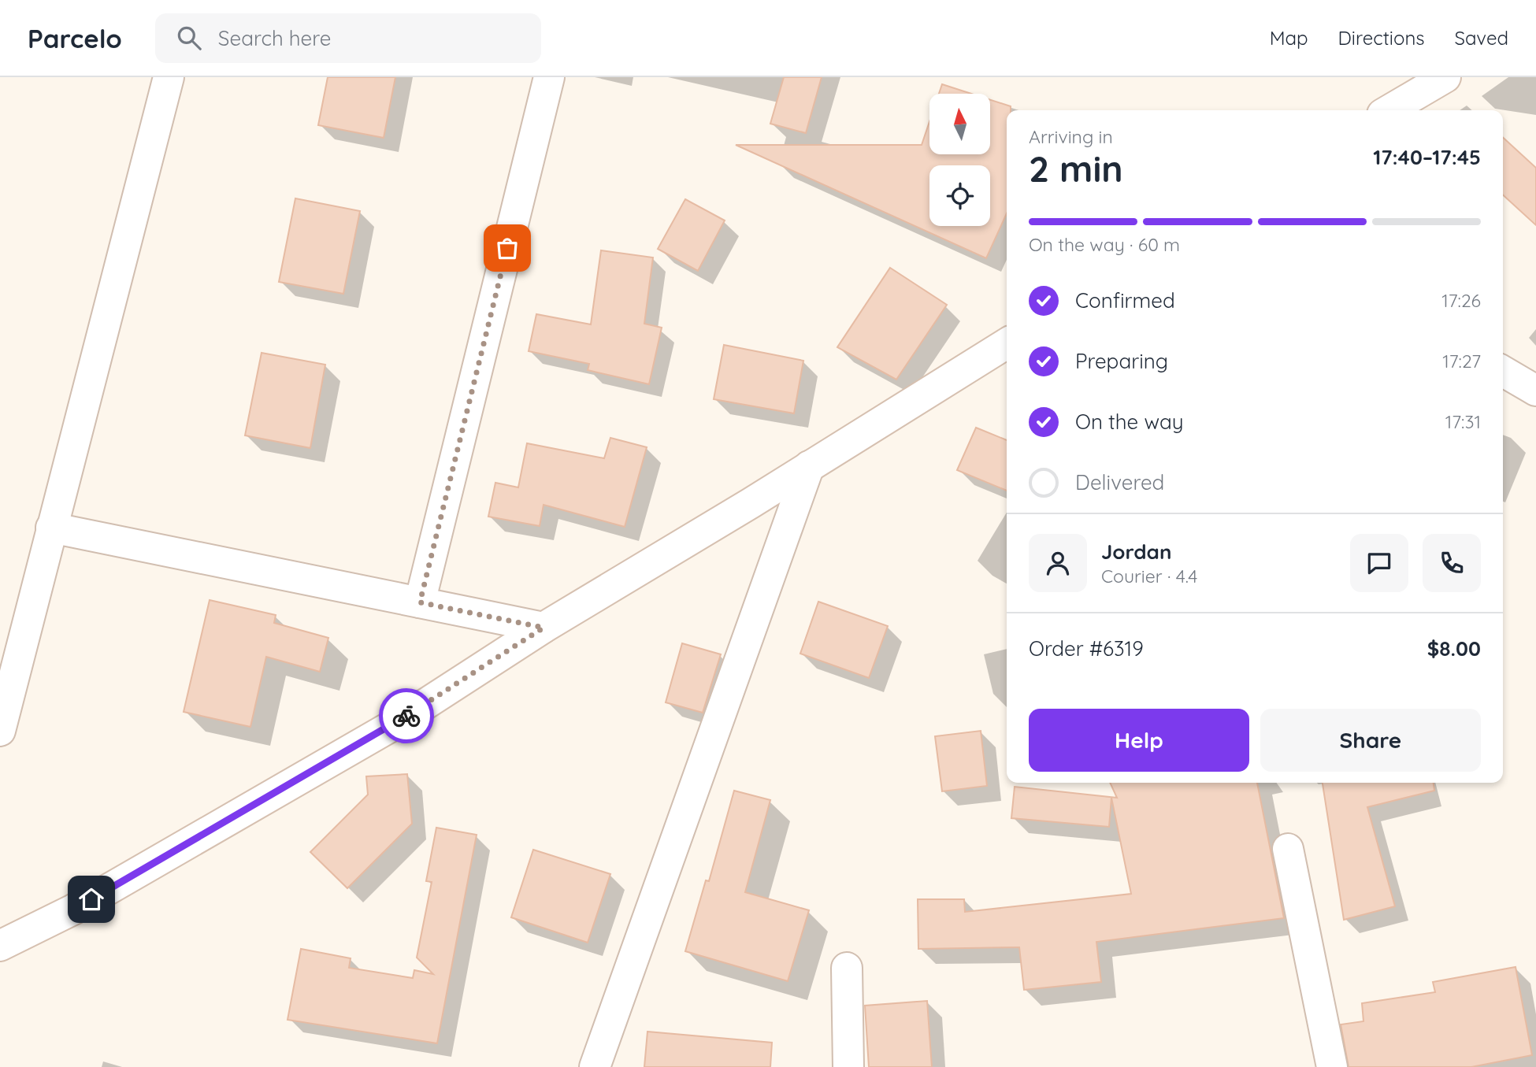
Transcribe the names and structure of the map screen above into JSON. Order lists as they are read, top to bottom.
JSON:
{
  "north": "top",
  "page": {
    "header": "Parcelo",
    "search": "Search here",
    "nav": ["Map", "Directions", "Saved"],
    "heading": ["2 min", "Arriving in", "17:40–17:45"],
    "panel": [
      "Jordan",
      "Courier · 4.4",
      "Order #6319",
      "$8.00"
    ],
    "bar": "On the way · 60 m",
    "list": [
      ["Confirmed", "17:26"],
      ["Preparing", "17:27"],
      ["On the way", "17:31"],
      "Delivered"
    ],
    "buttons": ["Help", "Share"]
  }
}
